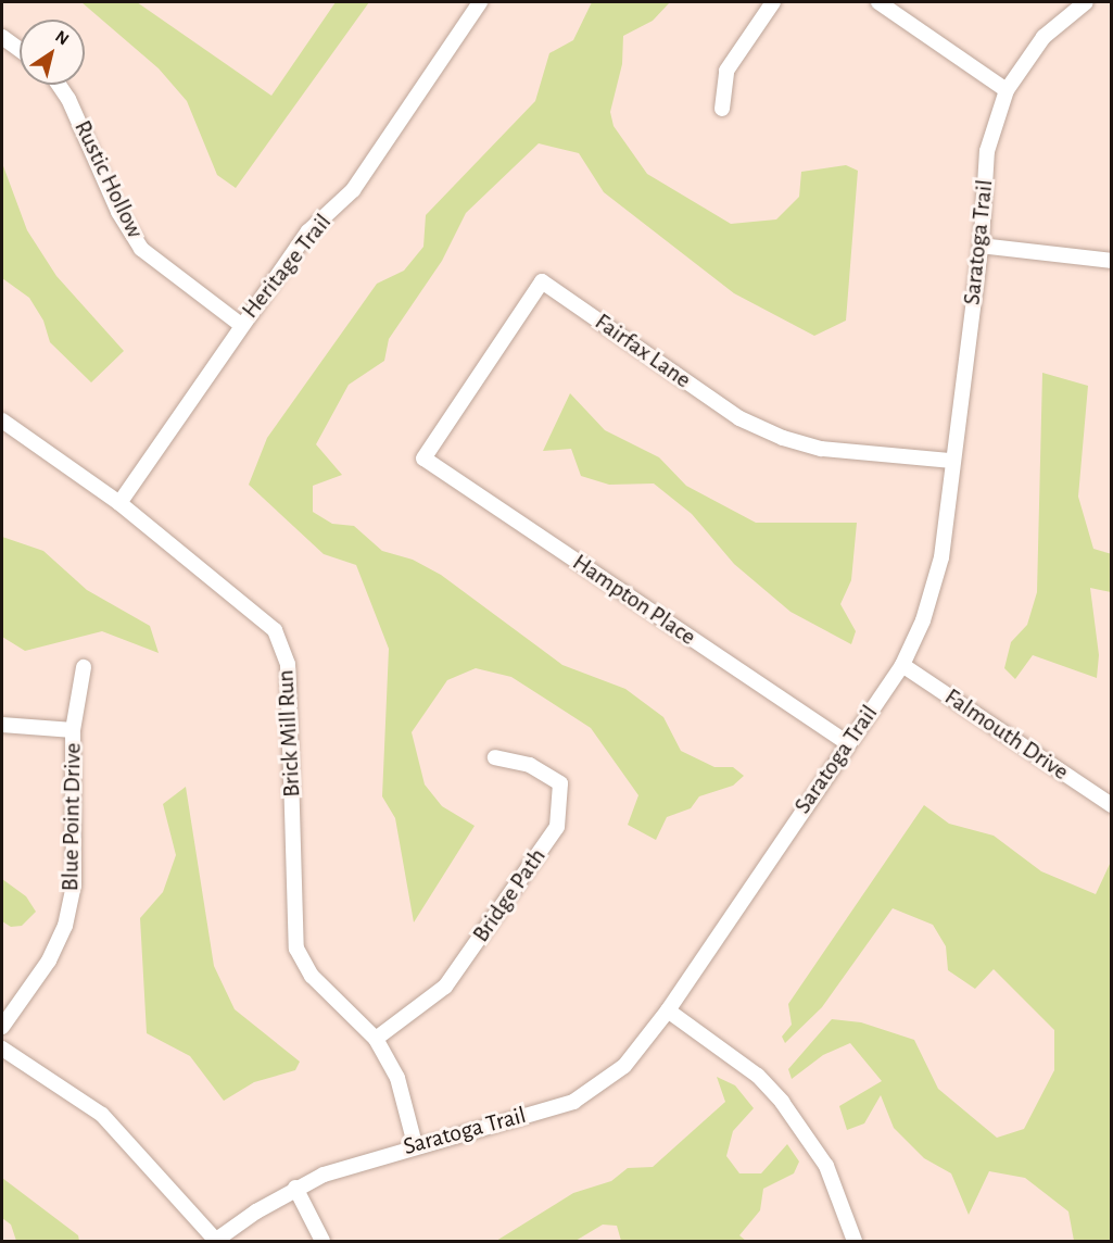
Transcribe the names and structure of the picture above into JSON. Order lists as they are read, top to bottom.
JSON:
{
  "streets": {
    "street": [
      "Rustic Hollow",
      "Saratoga Trail",
      "Heritage Trail",
      "Fairfax Lane",
      "Hampton Place",
      "Brick Mill Run",
      "Falmouth Drive",
      "Blue Point Drive",
      "Bridge Path"
    ]
  },
  "crossings": [
    ["Rustic Hollow", "Heritage Trail"],
    ["Saratoga Trail", "Fairfax Lane"],
    ["Saratoga Trail", "Hampton Place"],
    ["Saratoga Trail", "Brick Mill Run"],
    ["Saratoga Trail", "Falmouth Drive"],
    ["Heritage Trail", "Brick Mill Run"],
    ["Fairfax Lane", "Hampton Place"],
    ["Brick Mill Run", "Bridge Path"]
  ],
  "north": "top right"
}
